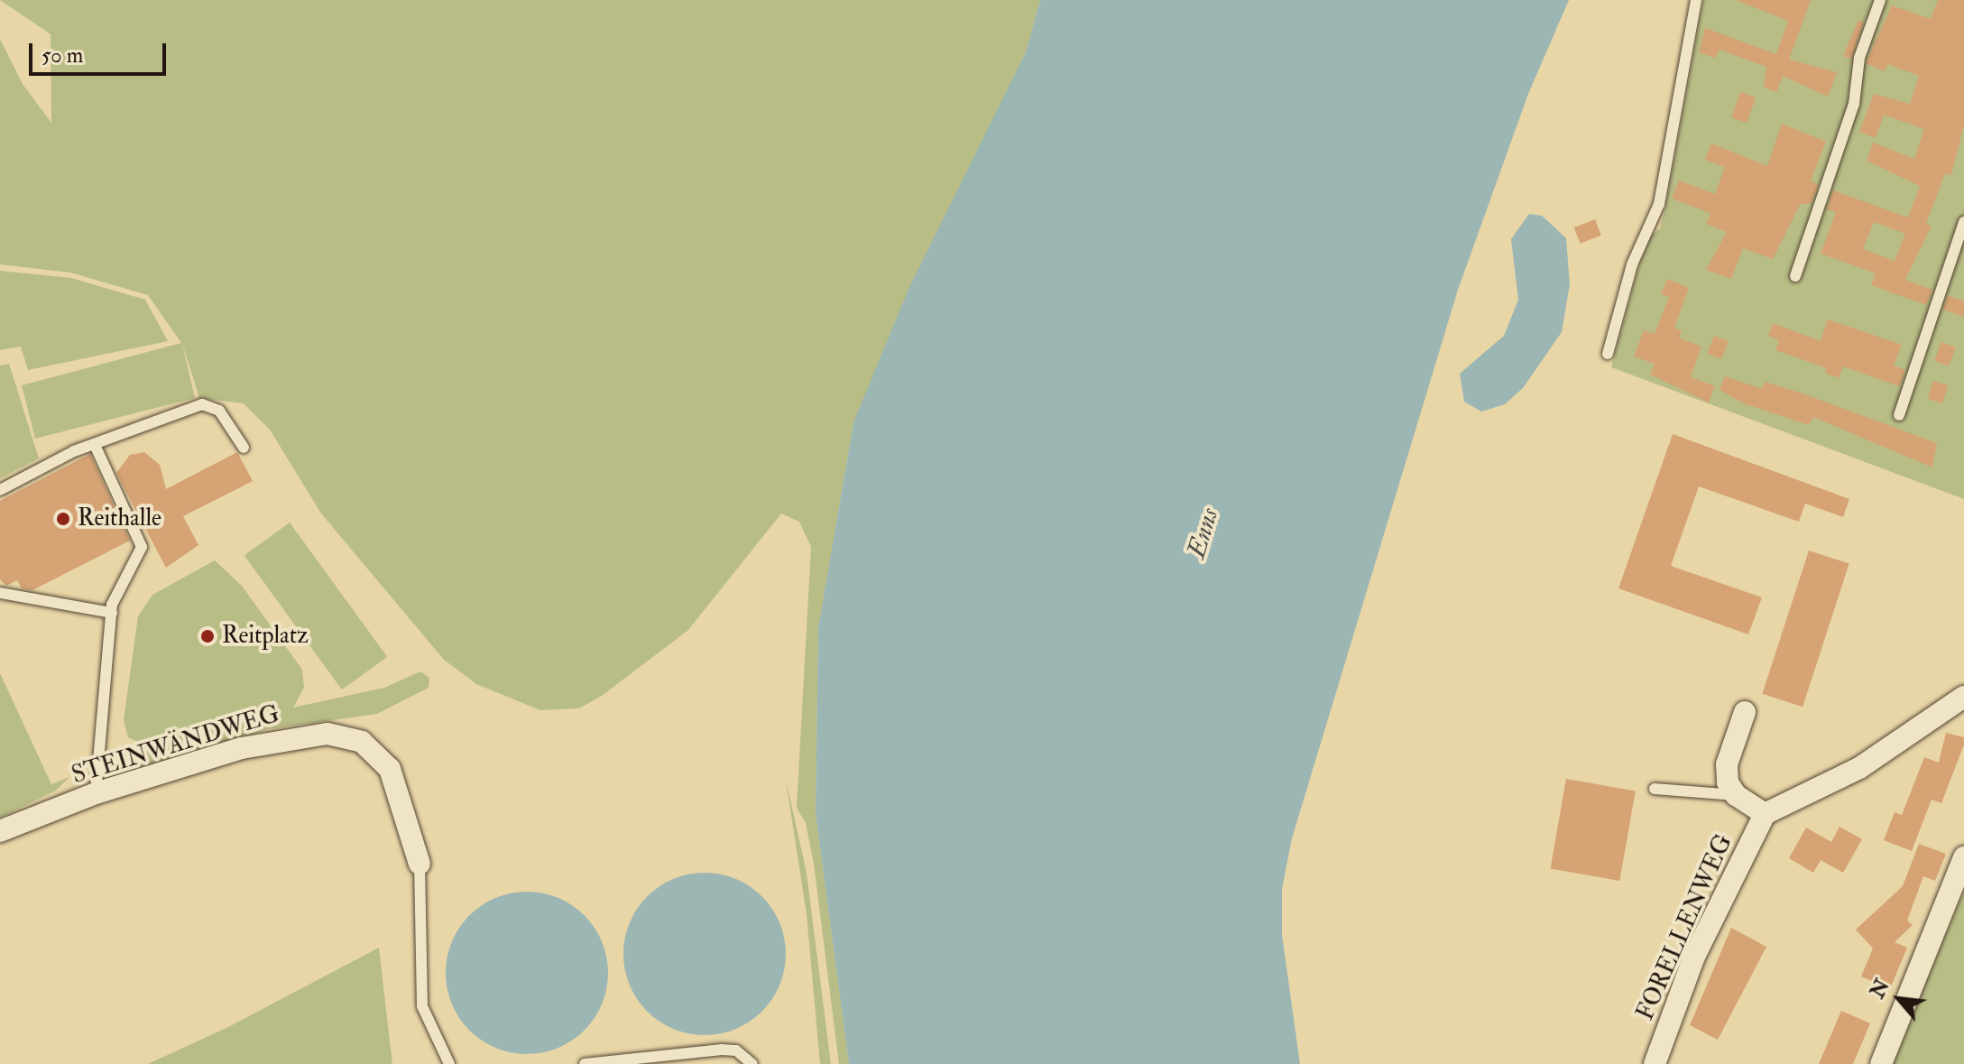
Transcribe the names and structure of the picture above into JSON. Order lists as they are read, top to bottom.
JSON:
{
  "streets": {
    "street": ["STEINWÄNDWEG", "FORELLENWEG"]
  },
  "water": ["Enns"],
  "places": ["Reithalle", "Reitplatz"],
  "scale_bar": "50 m",
  "north": "top left"
}
